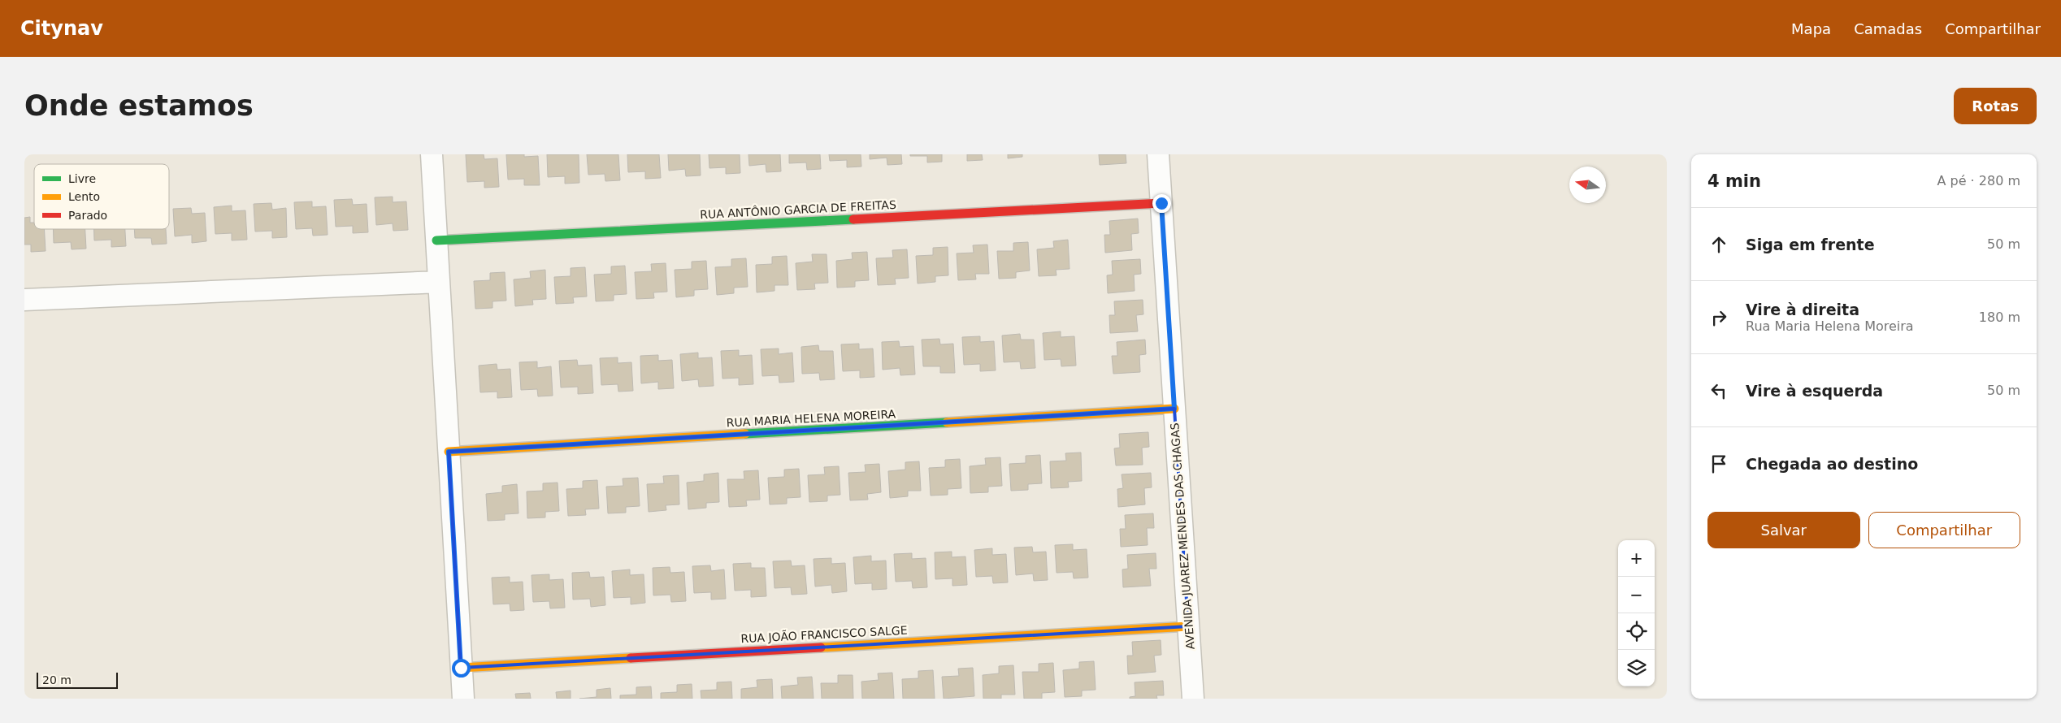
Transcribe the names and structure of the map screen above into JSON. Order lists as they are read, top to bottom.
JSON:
{
  "streets": {
    "street": [
      "RUA ANTÔNIO GARCIA DE FREITAS",
      "RUA MARIA HELENA MOREIRA",
      "AVENIDA JUAREZ MENDES DAS CHAGAS",
      "RUA JOÃO FRANCISCO SALGE"
    ]
  },
  "crossings": [
    ["RUA ANTÔNIO GARCIA DE FREITAS", "AVENIDA JUAREZ MENDES DAS CHAGAS"],
    ["RUA MARIA HELENA MOREIRA", "AVENIDA JUAREZ MENDES DAS CHAGAS"],
    ["AVENIDA JUAREZ MENDES DAS CHAGAS", "RUA JOÃO FRANCISCO SALGE"]
  ],
  "legend": ["Livre", "Lento", "Parado"],
  "scale_bar": "20 m",
  "north": "left",
  "page": {
    "header": "Citynav",
    "nav": ["Mapa", "Camadas", "Compartilhar"],
    "buttons": [
      "Rotas",
      ["Salvar", "Compartilhar"]
    ],
    "title": "Onde estamos",
    "heading": ["4 min", "A pé · 280 m"],
    "list": [
      ["Siga em frente", "50 m"],
      ["Vire à direita", "Rua Maria Helena Moreira", "180 m"],
      ["Vire à esquerda", "50 m"],
      "Chegada ao destino"
    ],
    "map_buttons": ["+", "−"],
    "scale": "20 m"
  }
}
